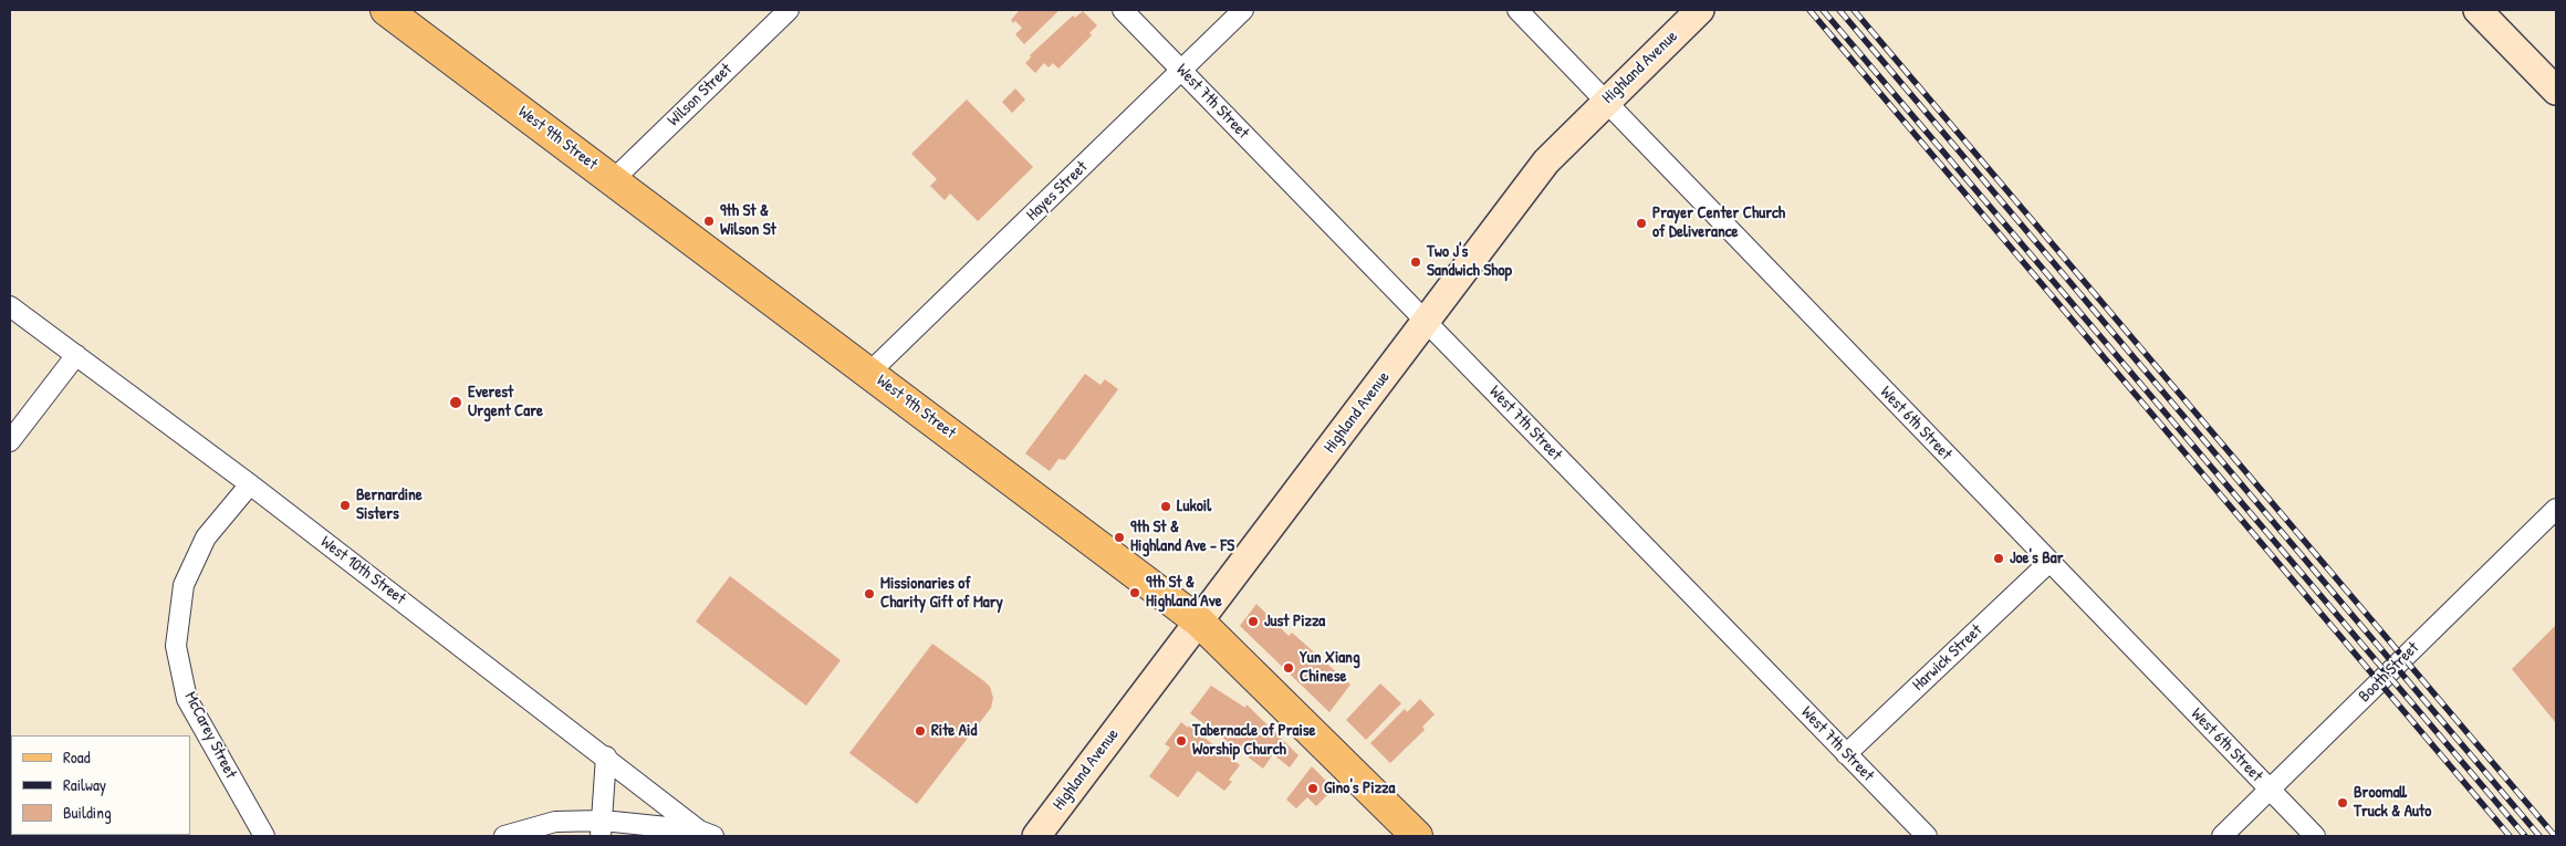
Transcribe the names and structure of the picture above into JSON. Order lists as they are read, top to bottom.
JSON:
{
  "streets": {
    "main road": ["Highland Avenue", "West 9th Street"],
    "street": [
      "Wilson Street",
      "West 7th Street",
      "Hayes Street",
      "West 6th Street",
      "West 10th Street",
      "Harwick Street",
      "Booth Street",
      "McCarey Street"
    ]
  },
  "crossings": [
    ["Highland Avenue", "West 7th Street"],
    ["Highland Avenue", "West 9th Street"],
    ["Highland Avenue", "West 6th Street"],
    ["Wilson Street", "West 9th Street"],
    ["West 7th Street", "Hayes Street"],
    ["West 7th Street", "Harwick Street"],
    ["West 9th Street", "Hayes Street"],
    ["West 6th Street", "Harwick Street"],
    ["West 6th Street", "Booth Street"],
    ["West 10th Street", "McCarey Street"]
  ],
  "places": [
    "9th St & Wilson St",
    "Prayer Center Church of Deliverance",
    "Two J's Sandwich Shop",
    "Everest Urgent Care",
    "Bernardine Sisters",
    "Lukoil",
    "9th St & Highland Ave - FS",
    "Joe's Bar",
    "9th St & Highland Ave",
    "Missionaries of Charity Gift of Mary",
    "Just Pizza",
    "Yun Xiang Chinese",
    "Rite Aid",
    "Tabernacle of Praise Worship Church",
    "Gino's Pizza",
    "Broomall Truck & Auto"
  ],
  "legend": ["Road", "Railway", "Building"]
}
